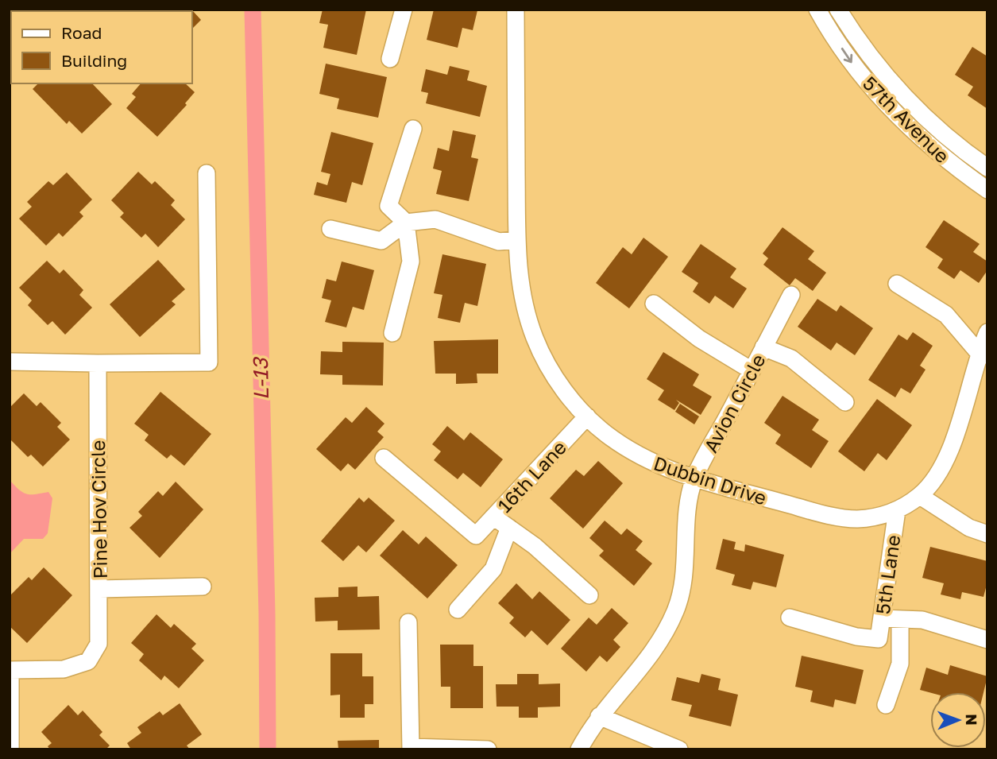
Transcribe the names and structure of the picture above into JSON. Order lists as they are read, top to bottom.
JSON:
{
  "streets": {
    "street": [
      "57th Avenue",
      "Avion Circle",
      "16th Lane",
      "Dubbin Drive",
      "Pine Hov Circle",
      "5th Lane"
    ]
  },
  "crossings": [
    ["Avion Circle", "Dubbin Drive"],
    ["16th Lane", "Dubbin Drive"],
    ["Dubbin Drive", "5th Lane"]
  ],
  "water": ["L-13"],
  "legend": ["Road", "Building"],
  "north": "right"
}
